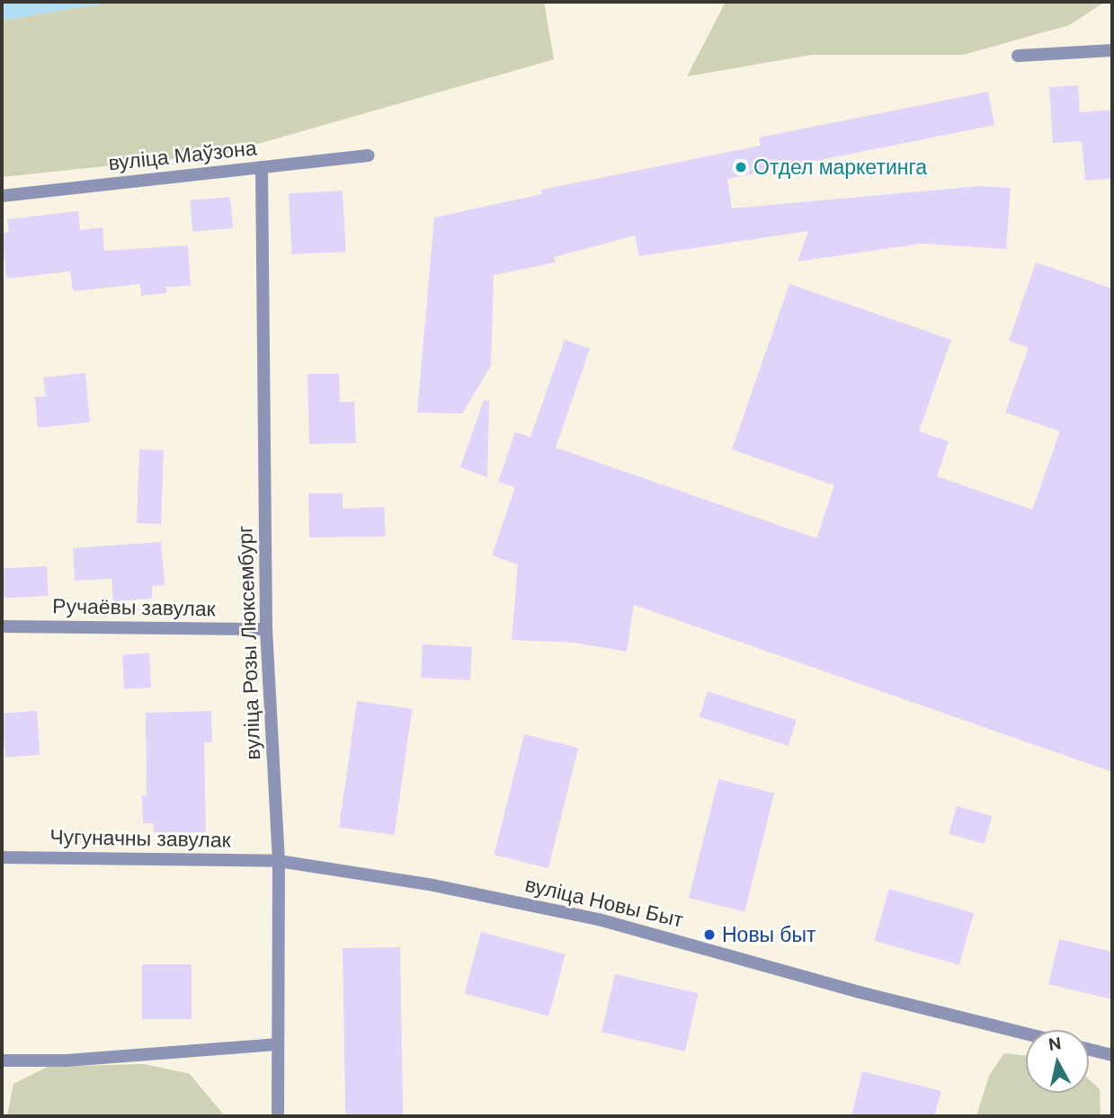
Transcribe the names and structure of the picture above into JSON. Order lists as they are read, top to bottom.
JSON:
{
  "streets": {
    "street": [
      "вуліца Маўзона",
      "Ручаёвы завулак",
      "вуліца Розы Люксембург",
      "Чугуначны завулак",
      "вуліца Новы Быт"
    ]
  },
  "crossings": [
    ["вуліца Маўзона", "вуліца Розы Люксембург"],
    ["Ручаёвы завулак", "вуліца Розы Люксембург"],
    ["вуліца Розы Люксембург", "Чугуначны завулак"],
    ["вуліца Розы Люксембург", "вуліца Новы Быт"],
    ["Чугуначны завулак", "вуліца Новы Быт"]
  ],
  "places": ["Отдел маркетинга", "Новы быт"],
  "north": "top"
}
